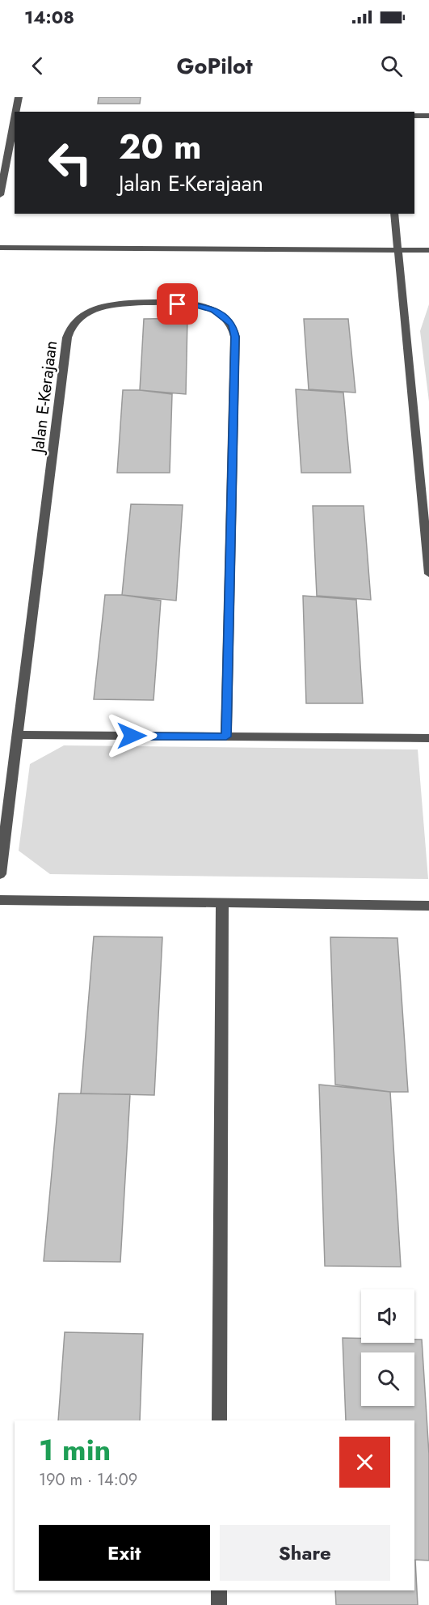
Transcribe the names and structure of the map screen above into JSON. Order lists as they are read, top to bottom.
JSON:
{
  "streets": {
    "street": ["Jalan E-Kerajaan"]
  },
  "page": {
    "status": "14:08",
    "header": "GoPilot",
    "turn": ["20 m", "Jalan E-Kerajaan"],
    "heading": ["1 min", "190 m · 14:09"],
    "buttons": ["Exit", "Share"]
  }
}
